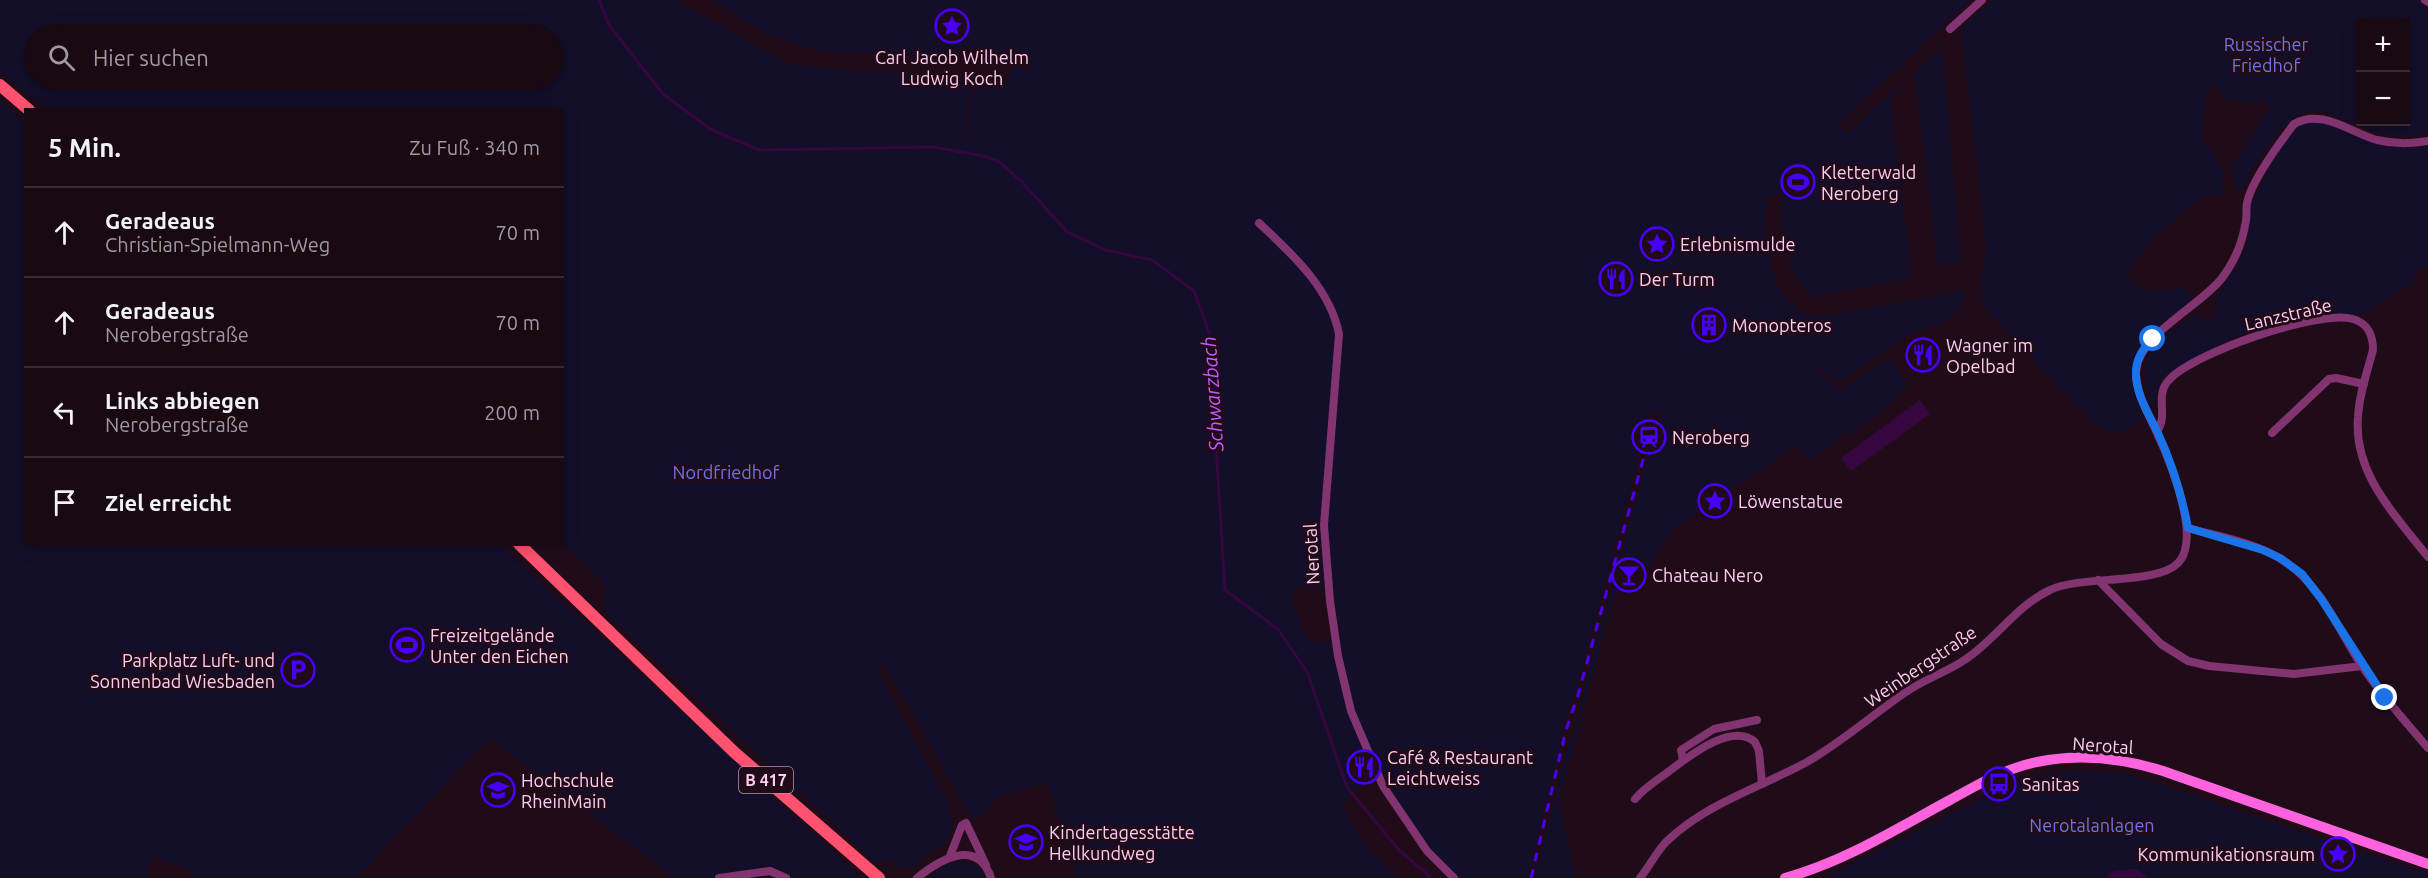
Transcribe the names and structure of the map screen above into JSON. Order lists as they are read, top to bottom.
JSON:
{
  "streets": {
    "main road": ["B 417"],
    "street": ["Lanzstraße", "Nerotal", "Weinbergstraße"]
  },
  "water": ["Schwarzbach"],
  "parks": ["Russischer Friedhof", "Nordfriedhof", "Nerotalanlagen"],
  "places": {
    "place": [
      "Carl Jacob Wilhelm Ludwig Koch",
      "Erlebnismulde",
      "Löwenstatue",
      "Kommunikationsraum"
    ],
    "sports": ["Kletterwald Neroberg", "Freizeitgelände Unter den Eichen"],
    "restaurant": ["Der Turm", "Wagner im Opelbad", "Café & Restaurant Leichtweiss"],
    "building": ["Monopteros"],
    "station": ["Neroberg"],
    "bar": ["Chateau Nero"],
    "parking": ["Parkplatz Luft- und Sonnenbad Wiesbaden"],
    "bus stop": ["Sanitas"],
    "school or university": ["Hochschule RheinMain", "Kindertagesstätte Hellkundweg"]
  },
  "page": {
    "map_buttons": ["+", "−"],
    "search": "Hier suchen",
    "heading": ["5 Min.", "Zu Fuß · 340 m"],
    "list": [
      ["Geradeaus", "Christian-Spielmann-Weg", "70 m"],
      ["Geradeaus", "Nerobergstraße", "70 m"],
      ["Links abbiegen", "Nerobergstraße", "200 m"],
      "Ziel erreicht"
    ]
  }
}
